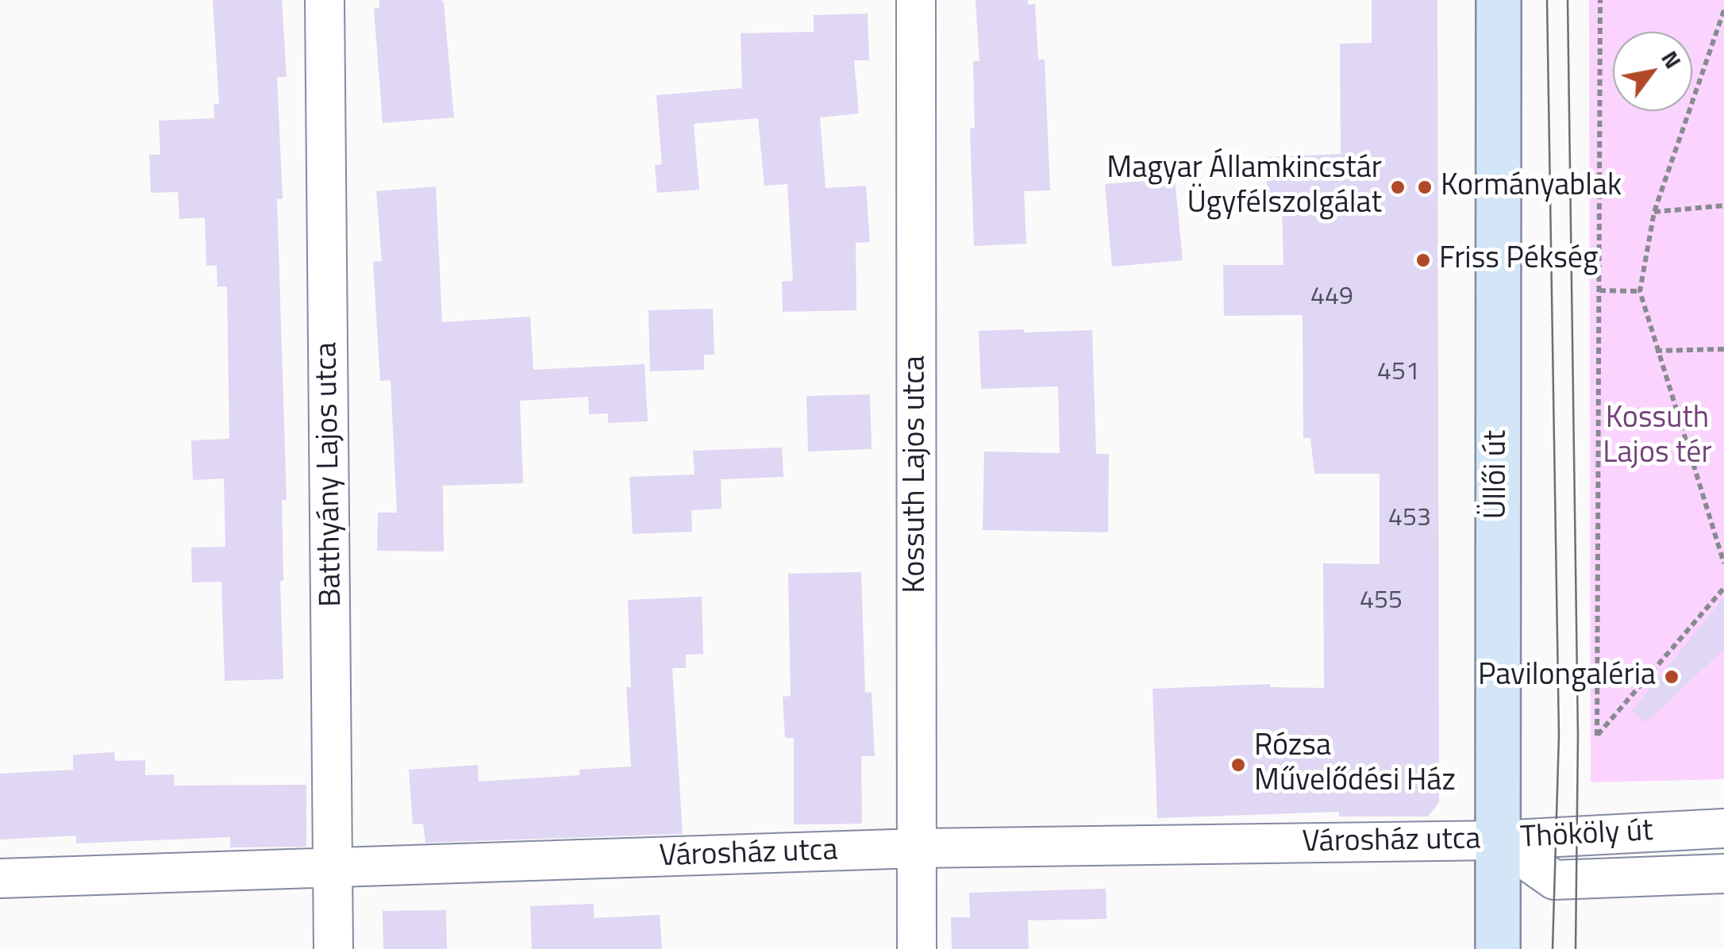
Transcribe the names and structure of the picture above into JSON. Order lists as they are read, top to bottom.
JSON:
{
  "streets": {
    "main road": ["Üllői út"],
    "street": [
      "Batthyány Lajos utca",
      "Kossuth Lajos utca",
      "Thököly út",
      "Városház utca"
    ]
  },
  "crossings": [
    ["Batthyány Lajos utca", "Városház utca"],
    ["Kossuth Lajos utca", "Városház utca"],
    ["Üllői út", "Thököly út"],
    ["Üllői út", "Városház utca"],
    ["Thököly út", "Városház utca"]
  ],
  "parks": ["Kossuth Lajos tér"],
  "places": [
    "Magyar Államkincstár Ügyfélszolgálat",
    "Kormányablak",
    "Friss Pékség",
    "Pavilongaléria",
    "Rózsa Művelődési Ház"
  ],
  "house_numbers": [
    "449",
    "451",
    "453",
    "455"
  ],
  "north": "top right"
}
